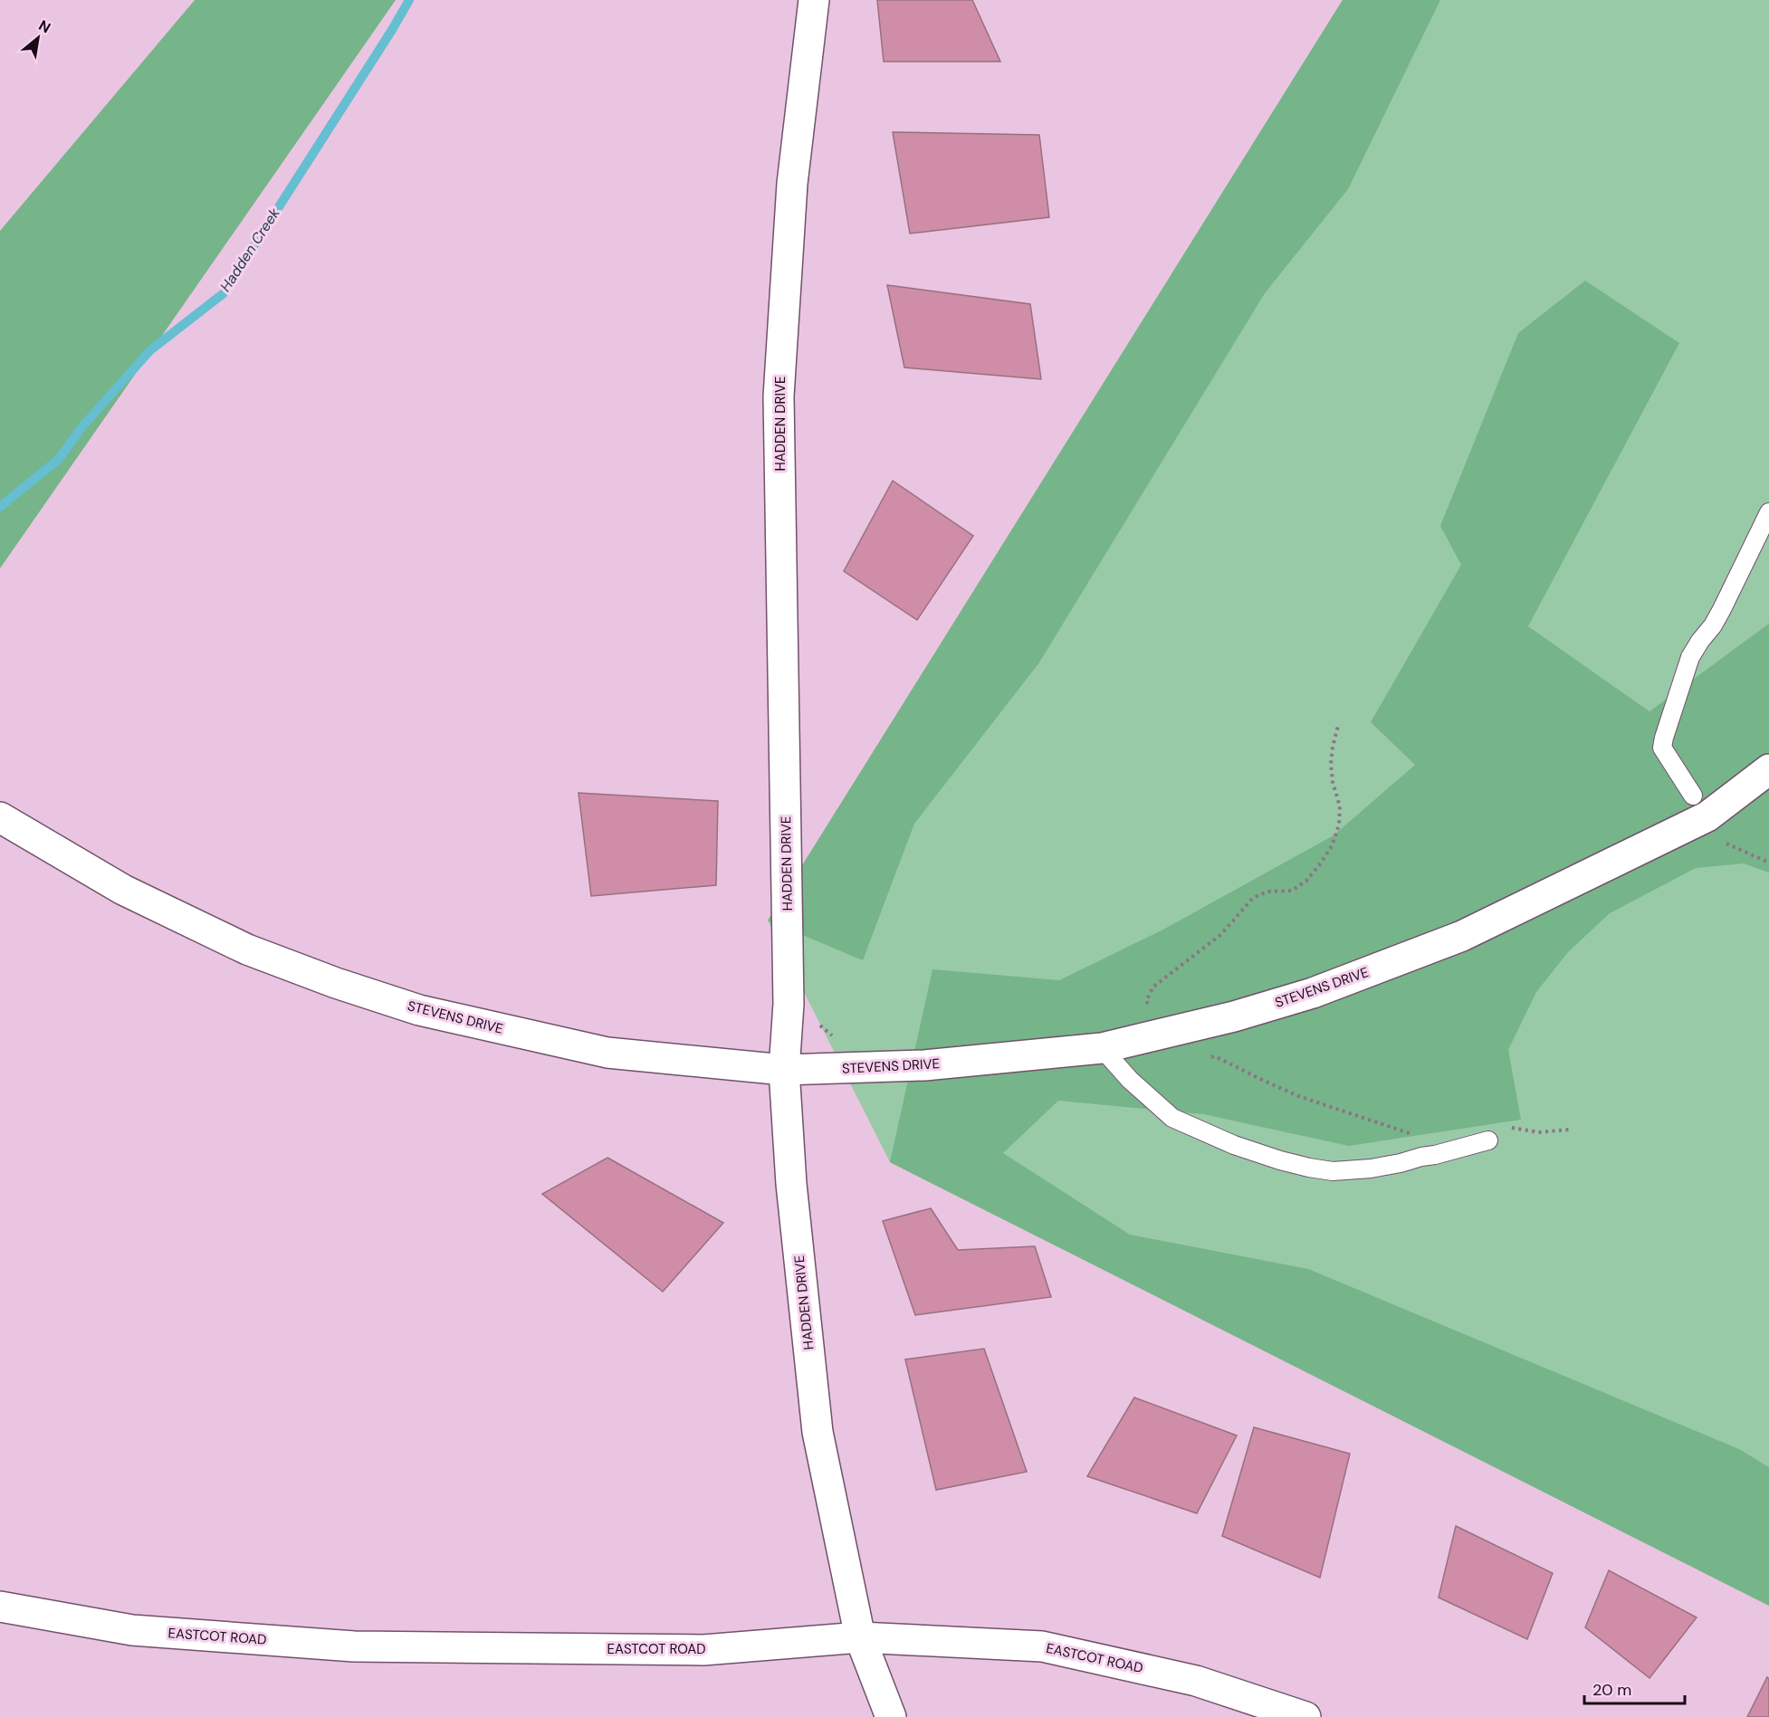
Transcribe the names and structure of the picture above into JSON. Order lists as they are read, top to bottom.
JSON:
{
  "streets": {
    "street": ["HADDEN DRIVE", "STEVENS DRIVE", "EASTCOT ROAD"]
  },
  "crossings": [
    ["HADDEN DRIVE", "STEVENS DRIVE"],
    ["HADDEN DRIVE", "EASTCOT ROAD"]
  ],
  "water": ["Hadden Creek"],
  "scale_bar": "20 m",
  "north": "top right"
}
